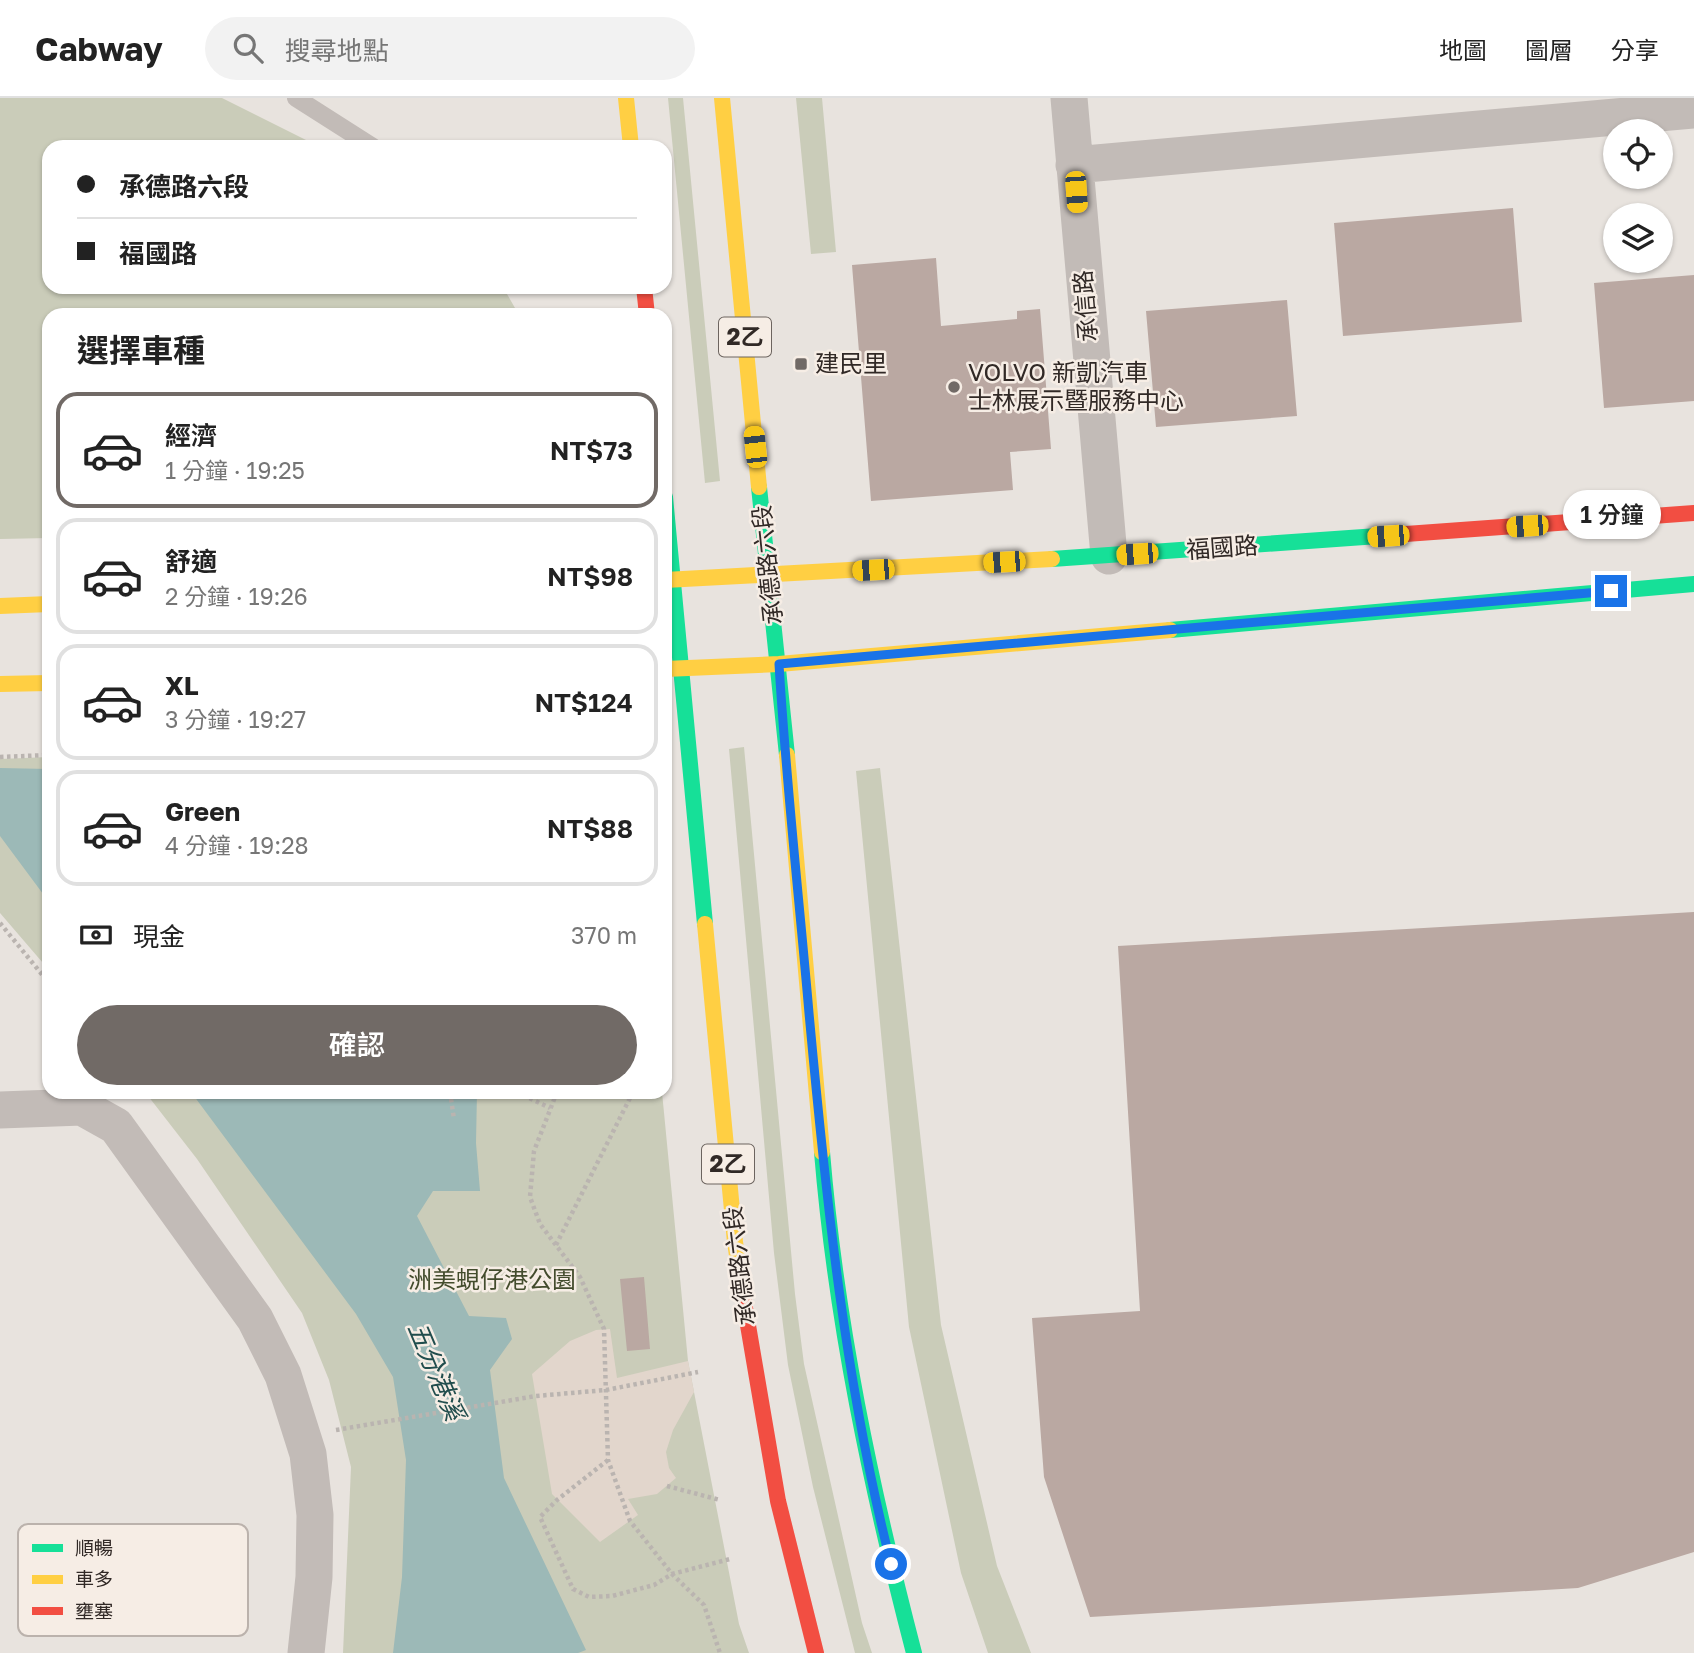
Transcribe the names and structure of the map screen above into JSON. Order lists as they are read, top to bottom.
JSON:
{
  "streets": {
    "main road": ["2乙", "福國路", "承德路六段"],
    "street": ["承信路"]
  },
  "crossings": [
    ["承信路", "福國路"],
    ["福國路", "承德路六段"]
  ],
  "water": ["五分港溪"],
  "parks": ["洲美蜆仔港公園"],
  "places": {
    "transit": ["建民里"],
    "other": ["VOLVO 新凱汽車 士林展示暨服務中心"]
  },
  "legend": ["順暢", "車多", "壅塞"],
  "page": {
    "header": "Cabway",
    "search": "搜尋地點",
    "nav": ["地圖", "圖層", "分享"],
    "banner": ["承德路六段", "福國路"],
    "heading": "選擇車種",
    "list": [
      {
        "name": "經濟",
        "note": "1 分鐘 · 19:25",
        "value": "NT$73"
      },
      {
        "name": "舒適",
        "note": "2 分鐘 · 19:26",
        "value": "NT$98"
      },
      {
        "name": "XL",
        "note": "3 分鐘 · 19:27",
        "value": "NT$124"
      },
      {
        "name": "Green",
        "note": "4 分鐘 · 19:28",
        "value": "NT$88"
      }
    ],
    "bubble": "1 分鐘",
    "pay": ["現金", "370 m"],
    "buttons": "確認"
  }
}
